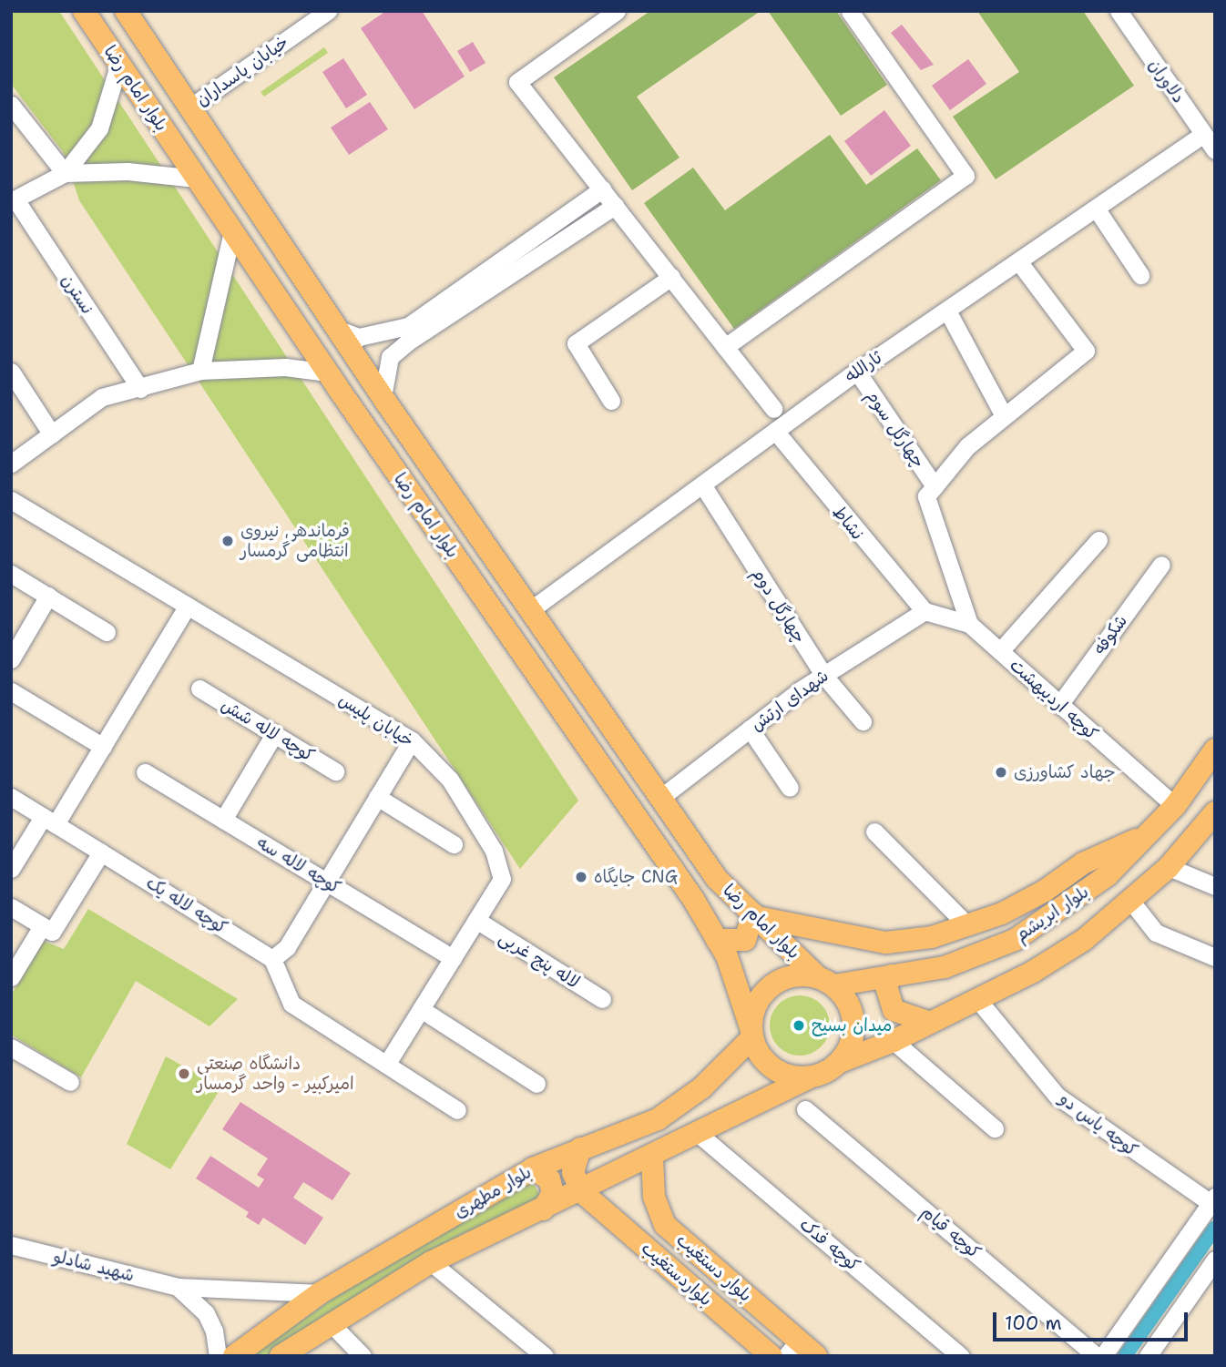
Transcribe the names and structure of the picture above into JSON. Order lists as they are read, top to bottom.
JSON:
{
  "streets": {
    "main road": [
      "بلوار امام رضا",
      "بلوار ابریشم",
      "بلوار مطهری",
      "بلوار دستغیب",
      "بلواردستغیب"
    ],
    "street": [
      "خیابان پاسداران",
      "دلاوران",
      "نسترن",
      "ثارالله",
      "چهارگل سوم",
      "نشاط",
      "چهارگل دوم",
      "شکوفه",
      "کوچه اردیبهشت",
      "شهدای ارتش",
      "خیابان پلیس",
      "کوچه لاله شش",
      "کوچه لاله سه",
      "کوچه لاله یک",
      "لاله پنج غربی",
      "کوچه یاس دو",
      "کوچه قیام",
      "کوچه فدک",
      "شهید شادلو"
    ]
  },
  "crossings": [
    ["خیابان پاسداران", "بلوار امام رضا"],
    ["دلاوران", "ثارالله"],
    ["بلوار امام رضا", "ثارالله"],
    ["بلوار امام رضا", "شهدای ارتش"],
    ["بلوار امام رضا", "بلوار ابریشم"],
    ["بلوار امام رضا", "بلوار مطهری"],
    ["ثارالله", "چهارگل سوم"],
    ["ثارالله", "نشاط"],
    ["ثارالله", "چهارگل دوم"],
    ["نشاط", "کوچه اردیبهشت"],
    ["نشاط", "شهدای ارتش"],
    ["چهارگل دوم", "شهدای ارتش"],
    ["شکوفه", "کوچه اردیبهشت"],
    ["کوچه اردیبهشت", "شهدای ارتش"],
    ["کوچه اردیبهشت", "بلوار ابریشم"],
    ["خیابان پلیس", "کوچه لاله سه"],
    ["خیابان پلیس", "لاله پنج غربی"],
    ["بلوار ابریشم", "بلوار مطهری"],
    ["بلوار مطهری", "کوچه فدک"],
    ["بلوار مطهری", "شهید شادلو"],
    ["بلوار مطهری", "بلوار دستغیب"],
    ["بلوار مطهری", "بلواردستغیب"]
  ],
  "places": [
    "فرماندهی نیروی انتظامی گرمسار",
    "جهاد کشاورزی",
    "جایگاه CNG",
    "میدان بسیح",
    "دانشگاه صنعتی امیرکبیر - واحد گرمسار"
  ],
  "scale_bar": "100 m"
}
